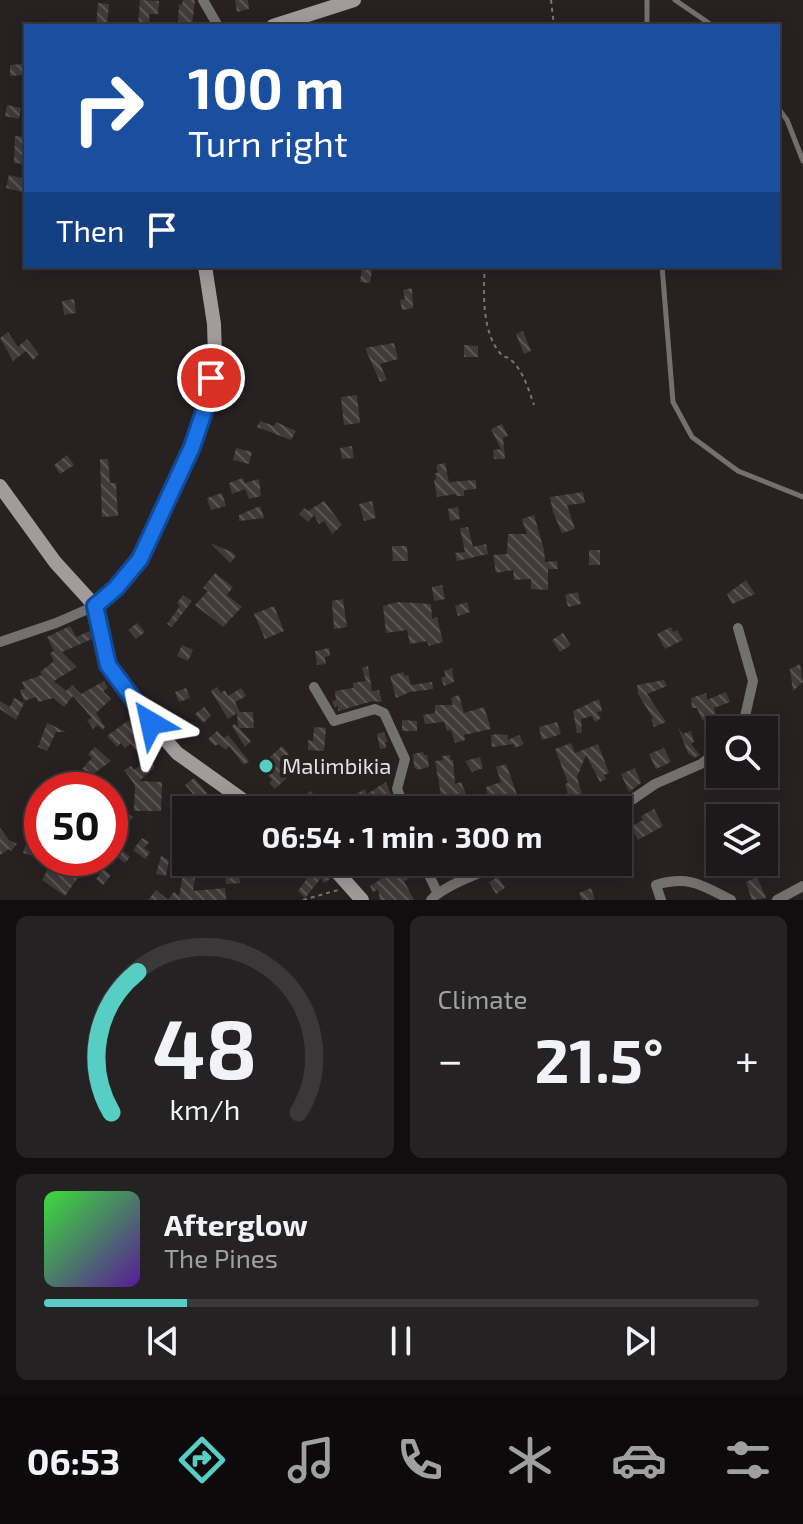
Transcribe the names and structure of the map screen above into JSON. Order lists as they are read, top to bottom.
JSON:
{
  "places": ["Malimbikia"],
  "page": {
    "turn": ["100 m", "Turn right"],
    "then": "Then",
    "limit": "50",
    "trip": "06:54 · 1 min · 300 m",
    "tile": "Climate",
    "heat": ["−", "21.5°", "+"],
    "song": ["Afterglow", "The Pines"],
    "tabs": "06:53",
    "gauge": ["48", "km/h"]
  }
}
